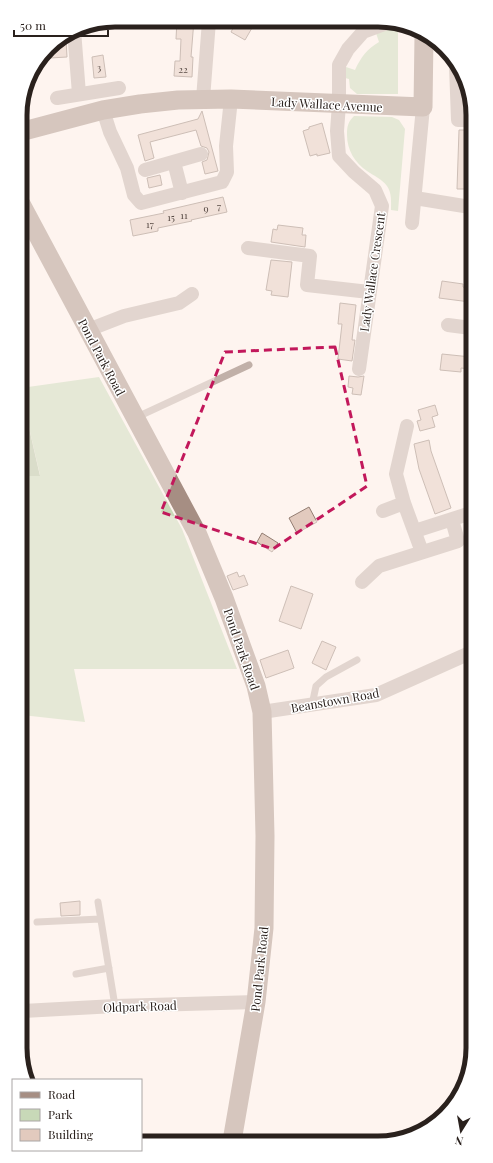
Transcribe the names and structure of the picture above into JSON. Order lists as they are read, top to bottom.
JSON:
{
  "streets": {
    "main road": ["Lady Wallace Avenue", "Pond Park Road"],
    "street": ["Lady Wallace Crescent", "Beanstown Road", "Oldpark Road"]
  },
  "crossings": [
    ["Lady Wallace Avenue", "Lady Wallace Crescent"],
    ["Pond Park Road", "Beanstown Road"],
    ["Pond Park Road", "Oldpark Road"]
  ],
  "house_numbers": [
    "3",
    "22",
    "7",
    "9",
    "11",
    "15",
    "17"
  ],
  "legend": ["Road", "Park", "Building"],
  "scale_bar": "50 m",
  "north": "bottom"
}
